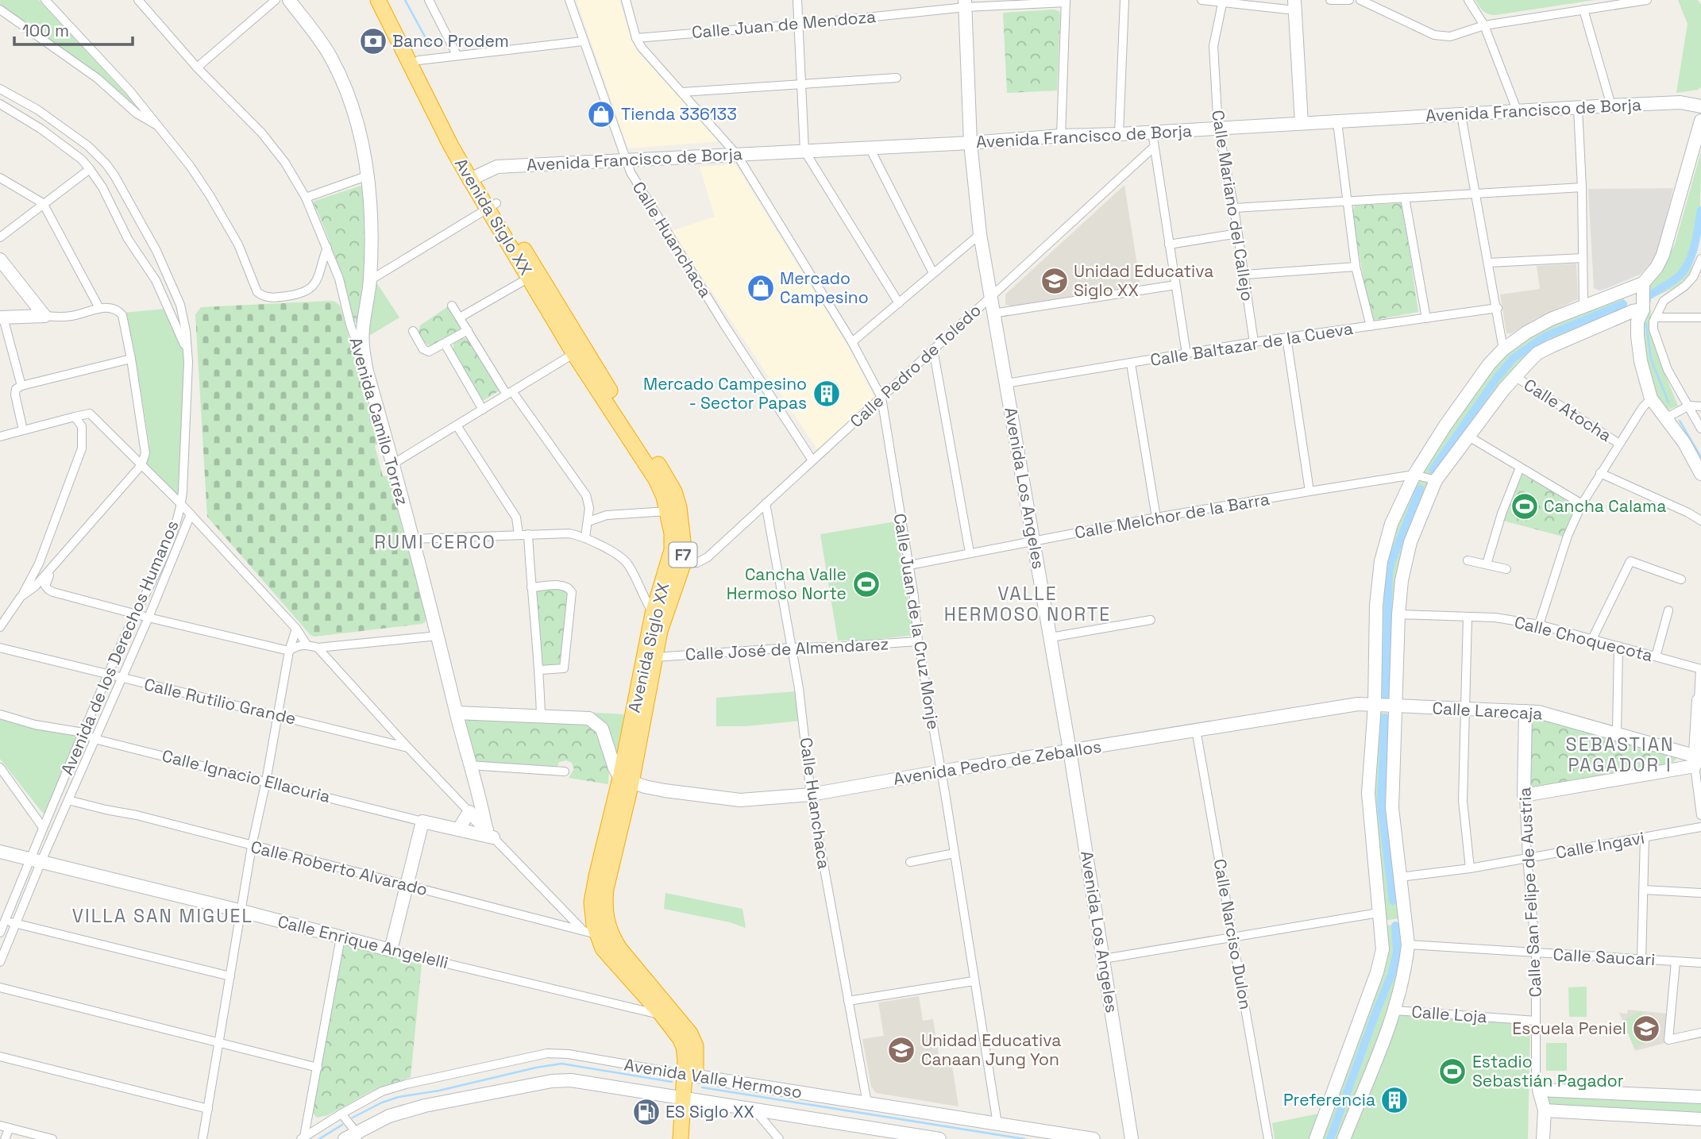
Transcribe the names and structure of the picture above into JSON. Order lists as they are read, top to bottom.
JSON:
{
  "streets": {
    "highway": ["Avenida Siglo XX", "F7"],
    "street": [
      "Calle Juan de Mendoza",
      "Avenida Francisco de Borja",
      "Calle Mariano del Callejo",
      "Calle Huanchaca",
      "Calle Baltazar de la Cueva",
      "Calle Pedro de Toledo",
      "Calle Atocha",
      "Avenida Camilo Torrez",
      "Avenida Los Angeles",
      "Calle Melchor de la Barra",
      "Calle Juan de la Cruz Monje",
      "Calle Choquecota",
      "Avenida de los Derechos Humanos",
      "Calle José de Almendarez",
      "Calle Rutilio Grande",
      "Calle Larecaja",
      "Avenida Pedro de Zeballos",
      "Calle Ignacio Ellacuria",
      "Calle Ingavi",
      "Calle Roberto Alvarado",
      "Calle San Felipe de Austria",
      "Calle Narciso Dulon",
      "Calle Enrique Angelelli",
      "Calle Saucari",
      "Calle Loja",
      "Avenida Valle Hermoso"
    ]
  },
  "crossings": [
    ["Calle Juan de Mendoza", "Avenida Los Angeles"],
    ["Calle Juan de Mendoza", "Calle Juan de la Cruz Monje"],
    ["Avenida Francisco de Borja", "Calle Mariano del Callejo"],
    ["Avenida Francisco de Borja", "Avenida Siglo XX"],
    ["Avenida Francisco de Borja", "Calle Huanchaca"],
    ["Avenida Francisco de Borja", "Avenida Los Angeles"],
    ["Avenida Francisco de Borja", "Calle Juan de la Cruz Monje"],
    ["Calle Mariano del Callejo", "Calle Baltazar de la Cueva"],
    ["Avenida Siglo XX", "Calle Pedro de Toledo"],
    ["Avenida Siglo XX", "Calle José de Almendarez"],
    ["Avenida Siglo XX", "Avenida Pedro de Zeballos"],
    ["Avenida Siglo XX", "Calle Roberto Alvarado"],
    ["Avenida Siglo XX", "Calle Enrique Angelelli"],
    ["Avenida Siglo XX", "Avenida Valle Hermoso"],
    ["Calle Huanchaca", "Calle Pedro de Toledo"],
    ["Calle Huanchaca", "Calle José de Almendarez"],
    ["Calle Huanchaca", "Avenida Pedro de Zeballos"],
    ["Calle Huanchaca", "Avenida Valle Hermoso"],
    ["Calle Baltazar de la Cueva", "Avenida Los Angeles"],
    ["Calle Pedro de Toledo", "Avenida Los Angeles"],
    ["Calle Pedro de Toledo", "Calle Juan de la Cruz Monje"],
    ["Avenida Camilo Torrez", "Calle Ignacio Ellacuria"],
    ["Avenida Los Angeles", "Calle Melchor de la Barra"],
    ["Avenida Los Angeles", "Avenida Pedro de Zeballos"],
    ["Calle Melchor de la Barra", "Calle Juan de la Cruz Monje"],
    ["Calle Juan de la Cruz Monje", "Calle José de Almendarez"],
    ["Calle Juan de la Cruz Monje", "Avenida Pedro de Zeballos"],
    ["Calle Juan de la Cruz Monje", "Avenida Valle Hermoso"],
    ["Avenida de los Derechos Humanos", "Calle Rutilio Grande"],
    ["Avenida de los Derechos Humanos", "Calle Ignacio Ellacuria"],
    ["Avenida de los Derechos Humanos", "Calle Roberto Alvarado"],
    ["Avenida de los Derechos Humanos", "Calle Enrique Angelelli"],
    ["Calle Larecaja", "Avenida Pedro de Zeballos"],
    ["Calle Larecaja", "Calle San Felipe de Austria"],
    ["Avenida Pedro de Zeballos", "Calle Narciso Dulon"],
    ["Calle Ingavi", "Calle San Felipe de Austria"],
    ["Calle San Felipe de Austria", "Calle Saucari"],
    ["Calle San Felipe de Austria", "Calle Loja"]
  ],
  "districts": [
    "RUMI CERCO",
    "VALLE HERMOSO NORTE",
    "SEBASTIAN PAGADOR I",
    "VILLA SAN MIGUEL"
  ],
  "places": {
    "bank": ["Banco Prodem"],
    "shop": ["Tienda 336133", "Mercado Campesino"],
    "school or university": ["Unidad Educativa Siglo XX", "Escuela Peniel", "Unidad Educativa Canaan Jung Yon"],
    "building": ["Mercado Campesino - Sector Papas", "Preferencia"],
    "sports": ["Cancha Calama", "Cancha Valle Hermoso Norte", "Estadio Sebastián Pagador"],
    "fuel station": ["ES Siglo XX"]
  },
  "scale_bar": "100 m"
}
